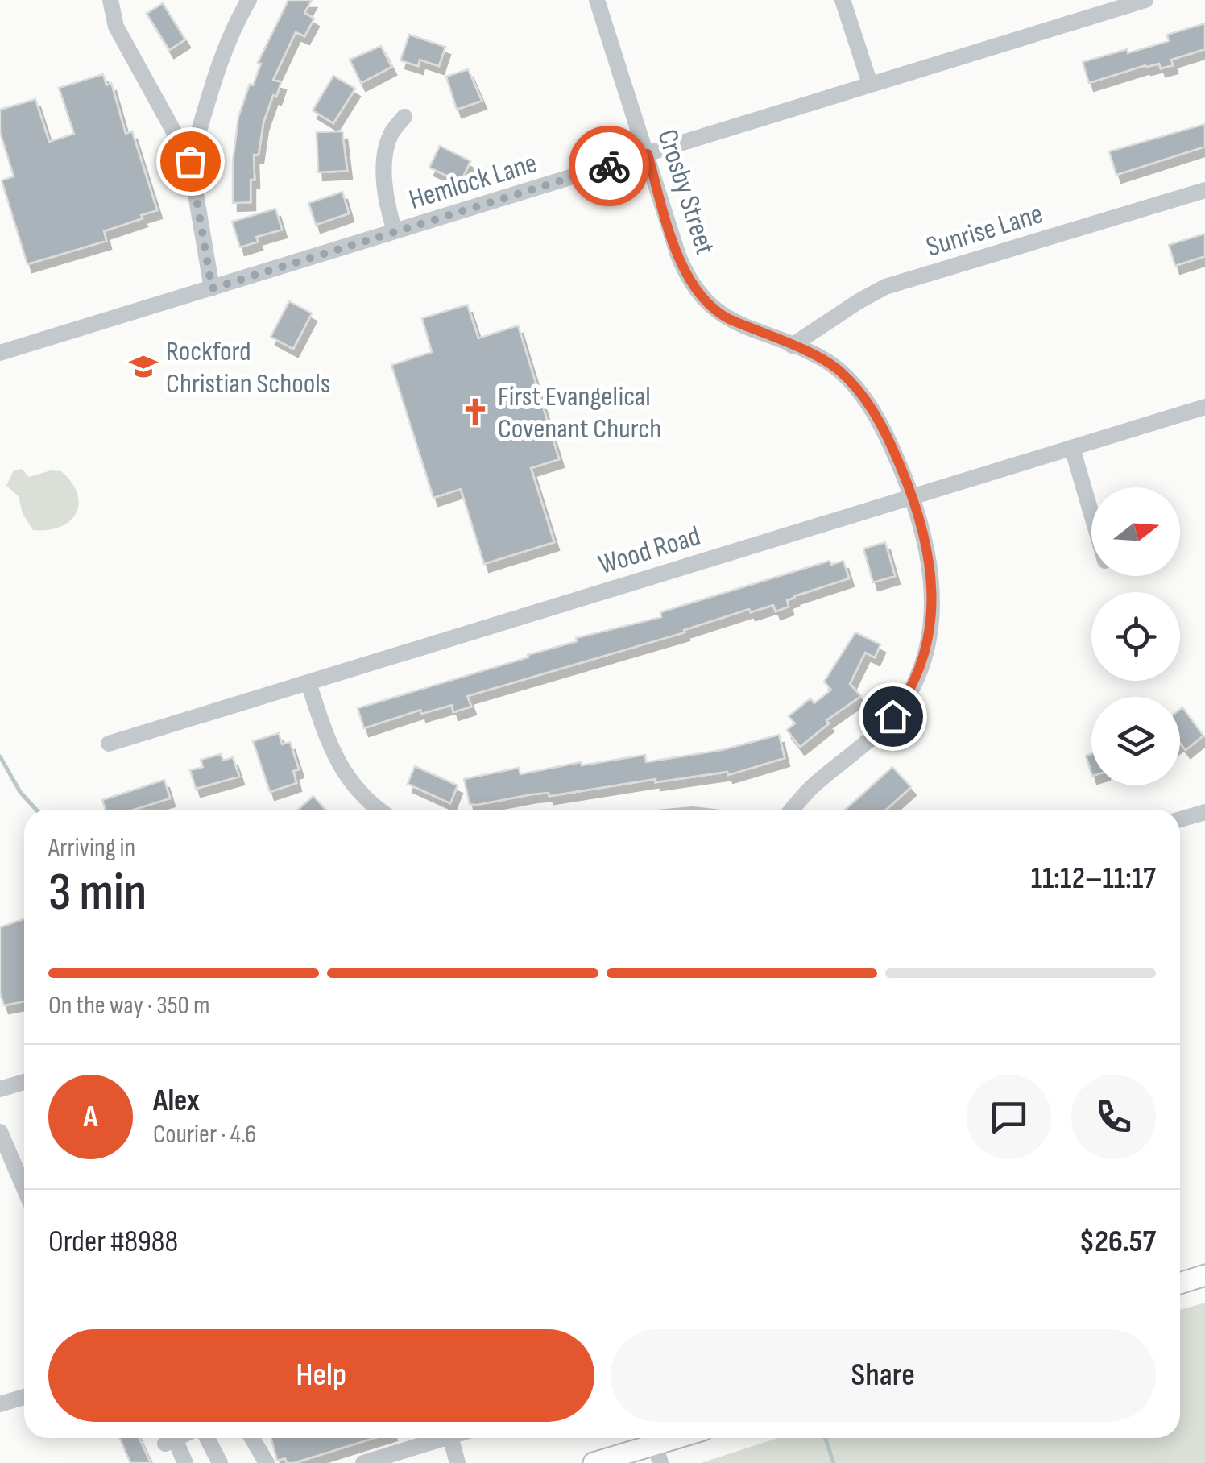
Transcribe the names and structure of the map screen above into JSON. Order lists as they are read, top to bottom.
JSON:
{
  "streets": {
    "street": [
      "Hemlock Lane",
      "Crosby Street",
      "Sunrise Lane",
      "Wood Road"
    ]
  },
  "crossings": [
    ["Hemlock Lane", "Crosby Street"],
    ["Crosby Street", "Sunrise Lane"],
    ["Crosby Street", "Wood Road"]
  ],
  "places": {
    "school or university": ["Rockford Christian Schools"],
    "church": ["First Evangelical Covenant Church"]
  },
  "north": "right",
  "page": {
    "heading": ["3 min", "Arriving in", "11:12–11:17"],
    "panel": [
      "Alex",
      "Courier · 4.6",
      "Order #8988",
      "$26.57"
    ],
    "bar": "On the way · 350 m",
    "round": "A",
    "buttons": ["Help", "Share"]
  }
}
